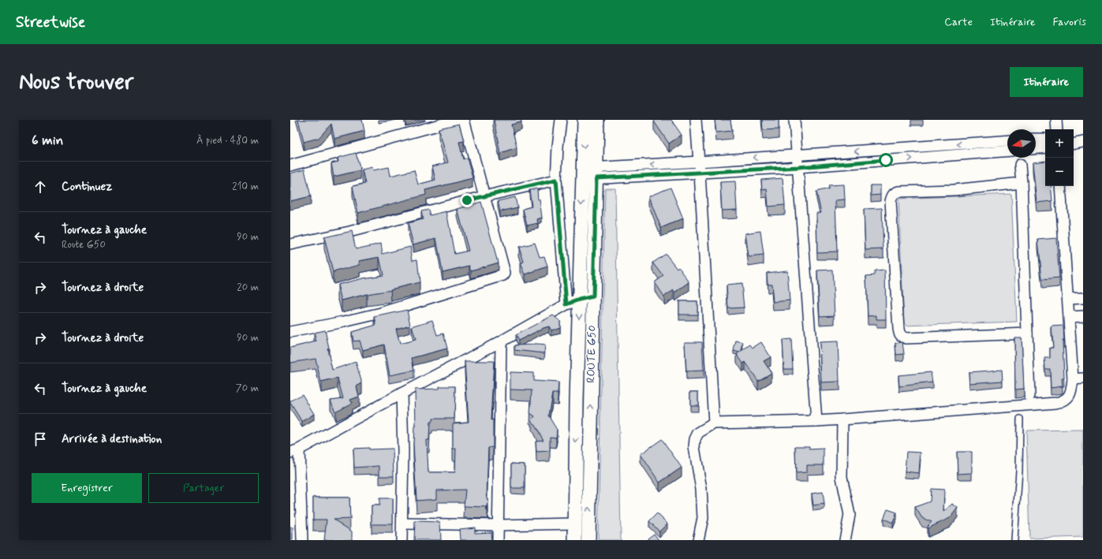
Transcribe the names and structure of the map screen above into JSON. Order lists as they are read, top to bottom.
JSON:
{
  "streets": {
    "street": ["ROUTE G50"]
  },
  "north": "left",
  "page": {
    "header": "Streetwise",
    "nav": ["Carte", "Itinéraire", "Favoris"],
    "buttons": [
      "Itinéraire",
      ["Enregistrer", "Partager"]
    ],
    "title": "Nous trouver",
    "heading": ["6 min", "À pied · 480 m"],
    "map_buttons": ["+", "−"],
    "list": [
      ["Continuez", "210 m"],
      ["Tournez à gauche", "Route G50", "90 m"],
      ["Tournez à droite", "20 m"],
      ["Tournez à droite", "90 m"],
      ["Tournez à gauche", "70 m"],
      "Arrivée à destination"
    ]
  }
}
